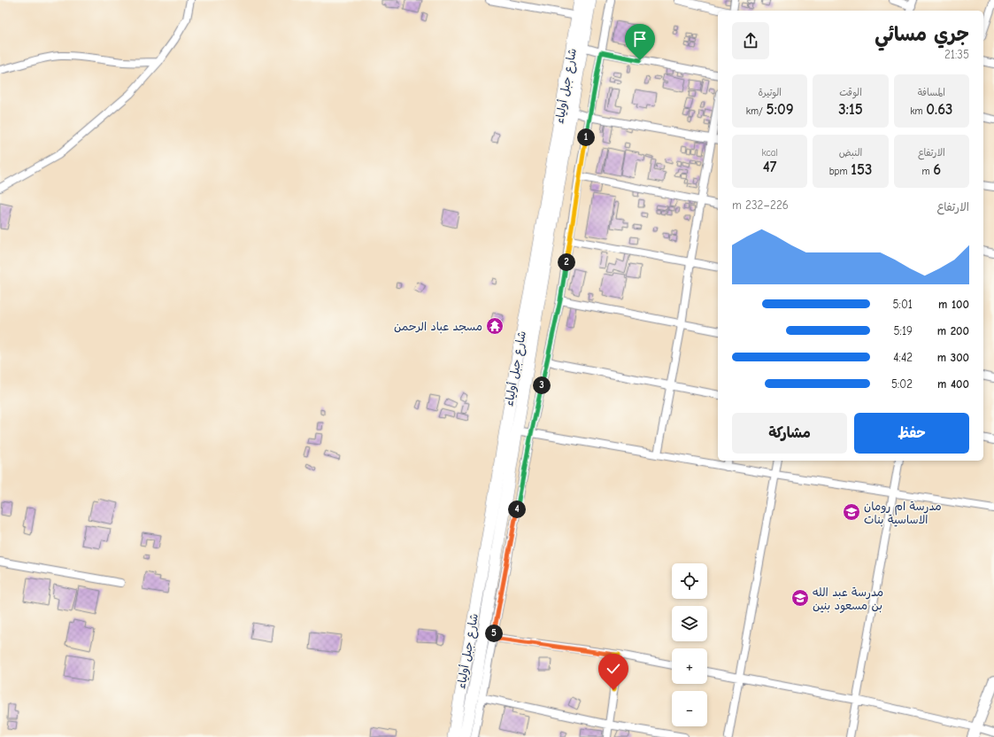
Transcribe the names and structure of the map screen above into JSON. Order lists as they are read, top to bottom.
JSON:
{
  "streets": {
    "main road": ["شارع جبل أولياء"]
  },
  "places": {
    "temple": ["مسجد عباد الرحمن"],
    "school or university": ["مدرسة ام رومان الاساسية بنات", "مدرسة عبد الله بن مسعود بنين"]
  },
  "page": {
    "heading": ["جري مسائي", "21:35"],
    "stats": [
      ["المسافة", "0.63 km"],
      ["الوقت", "3:15"],
      ["الوتيرة", "5:09 /km"],
      ["الارتفاع", "6 m"],
      ["النبض", "153 bpm"],
      ["kcal", "47"]
    ],
    "pins": [
      "1",
      "2",
      "3",
      "4",
      "5"
    ],
    "chart": ["الارتفاع", "226–232 m"],
    "list": [
      {
        "name": "100 m",
        "note": "5:01"
      },
      {
        "name": "200 m",
        "note": "5:19"
      },
      {
        "name": "300 m",
        "note": "4:42"
      },
      {
        "name": "400 m",
        "note": "5:02"
      }
    ],
    "buttons": ["حفظ", "مشاركة"],
    "map_buttons": ["+", "−"]
  }
}
